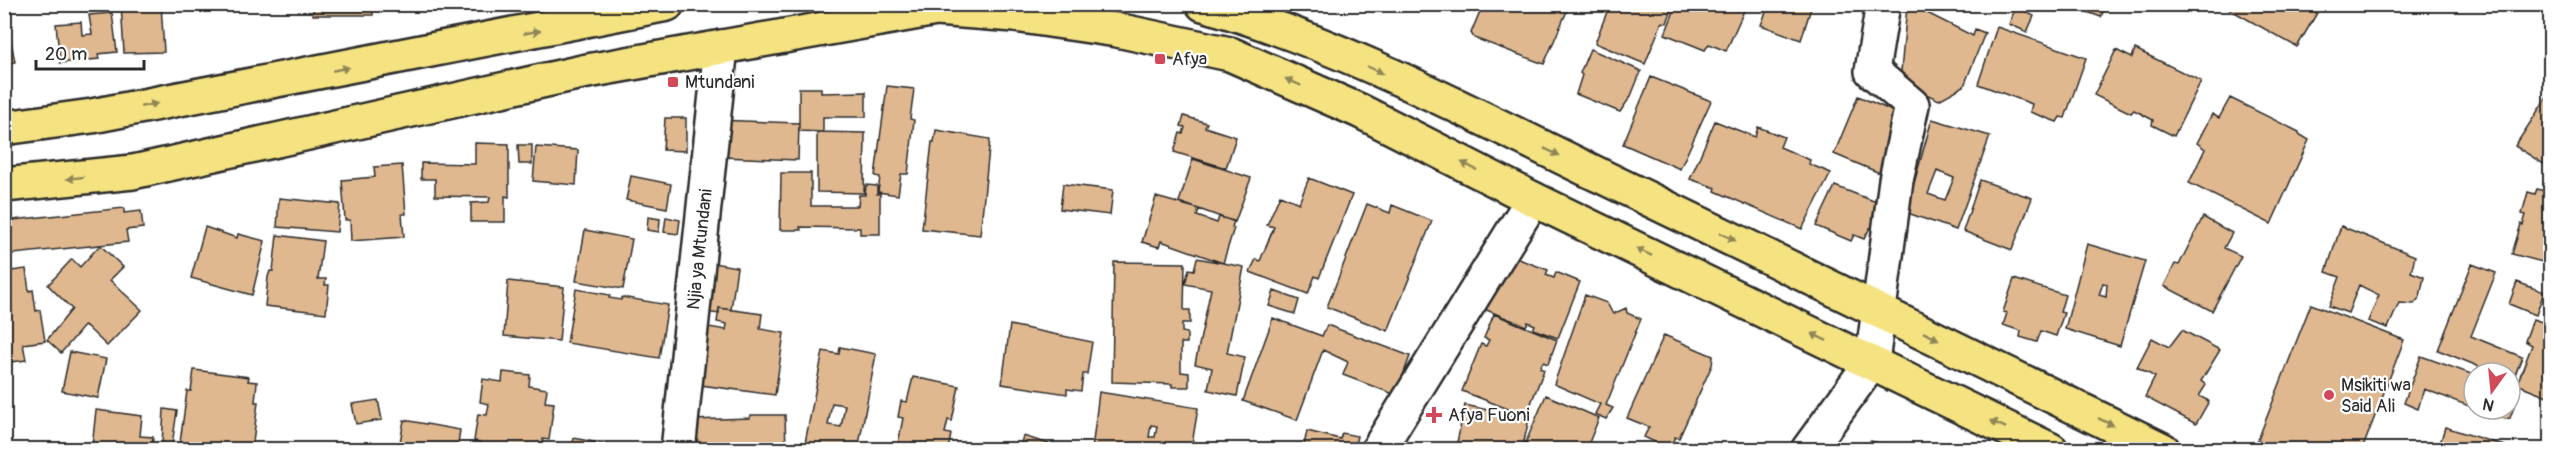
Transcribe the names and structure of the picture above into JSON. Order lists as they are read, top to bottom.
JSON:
{
  "streets": {
    "street": ["Njia ya Mtundani"]
  },
  "places": {
    "transit": ["Afya", "Mtundani"],
    "other": ["Msikiti wa Said Ali"],
    "health": ["Afya Fuoni"]
  },
  "scale_bar": "20 m",
  "north": "bottom"
}
